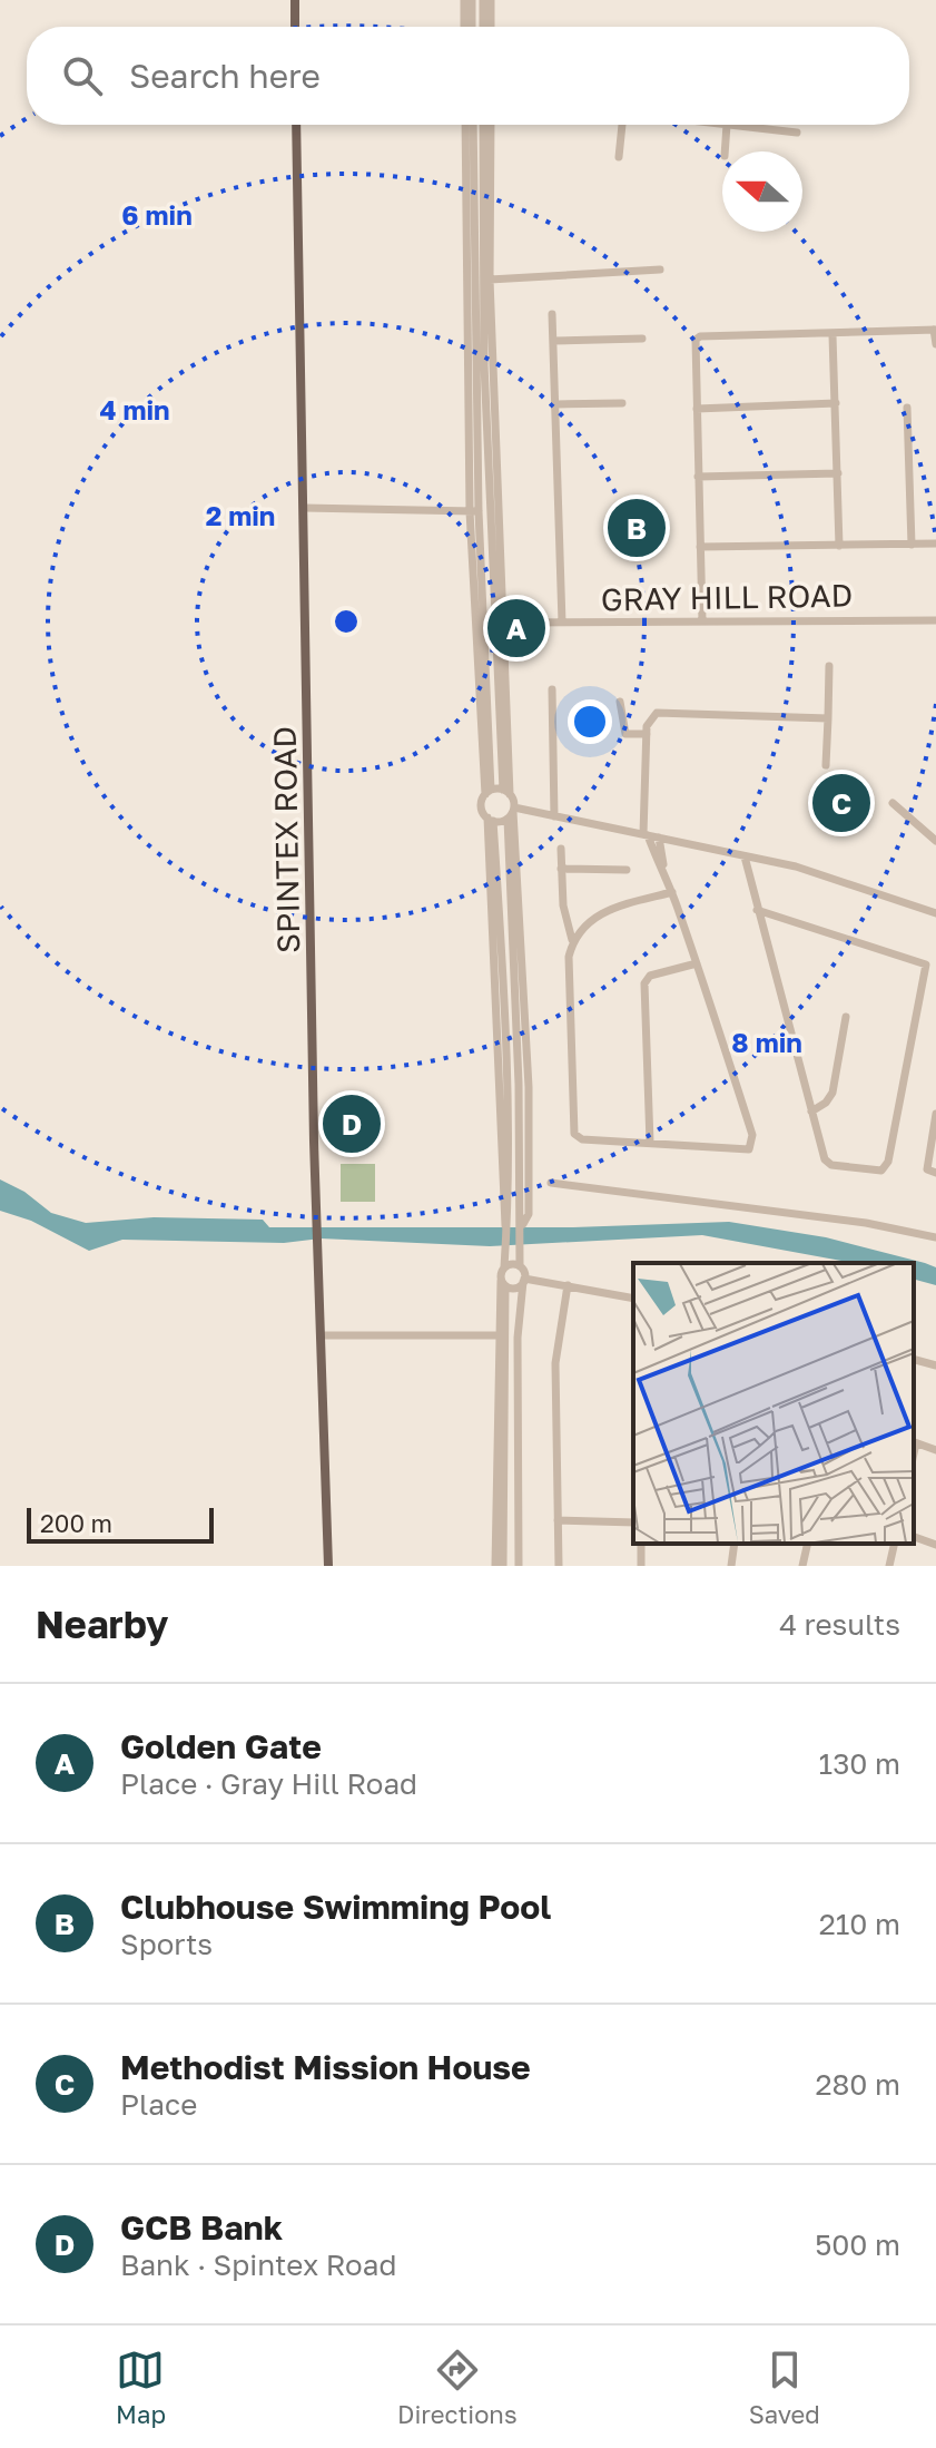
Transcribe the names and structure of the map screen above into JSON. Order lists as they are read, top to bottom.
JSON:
{
  "streets": {
    "main road": ["SPINTEX ROAD"],
    "street": ["GRAY HILL ROAD"]
  },
  "scale_bar": "200 m",
  "north": "left",
  "page": {
    "search": "Search here",
    "pins": [
      "B",
      "A",
      "C",
      "D"
    ],
    "scale": "200 m",
    "heading": ["Nearby", "4 results"],
    "list": [
      {
        "mark": "A",
        "name": "Golden Gate",
        "note": "Place · Gray Hill Road",
        "value": "130 m"
      },
      {
        "mark": "B",
        "name": "Clubhouse Swimming Pool",
        "note": "Sports",
        "value": "210 m"
      },
      {
        "mark": "C",
        "name": "Methodist Mission House",
        "note": "Place",
        "value": "280 m"
      },
      {
        "mark": "D",
        "name": "GCB Bank",
        "note": "Bank · Spintex Road",
        "value": "500 m"
      }
    ],
    "nav": ["Map", "Directions", "Saved"]
  },
  "rings": [
    "6 min",
    "4 min",
    "2 min",
    "8 min"
  ]
}
